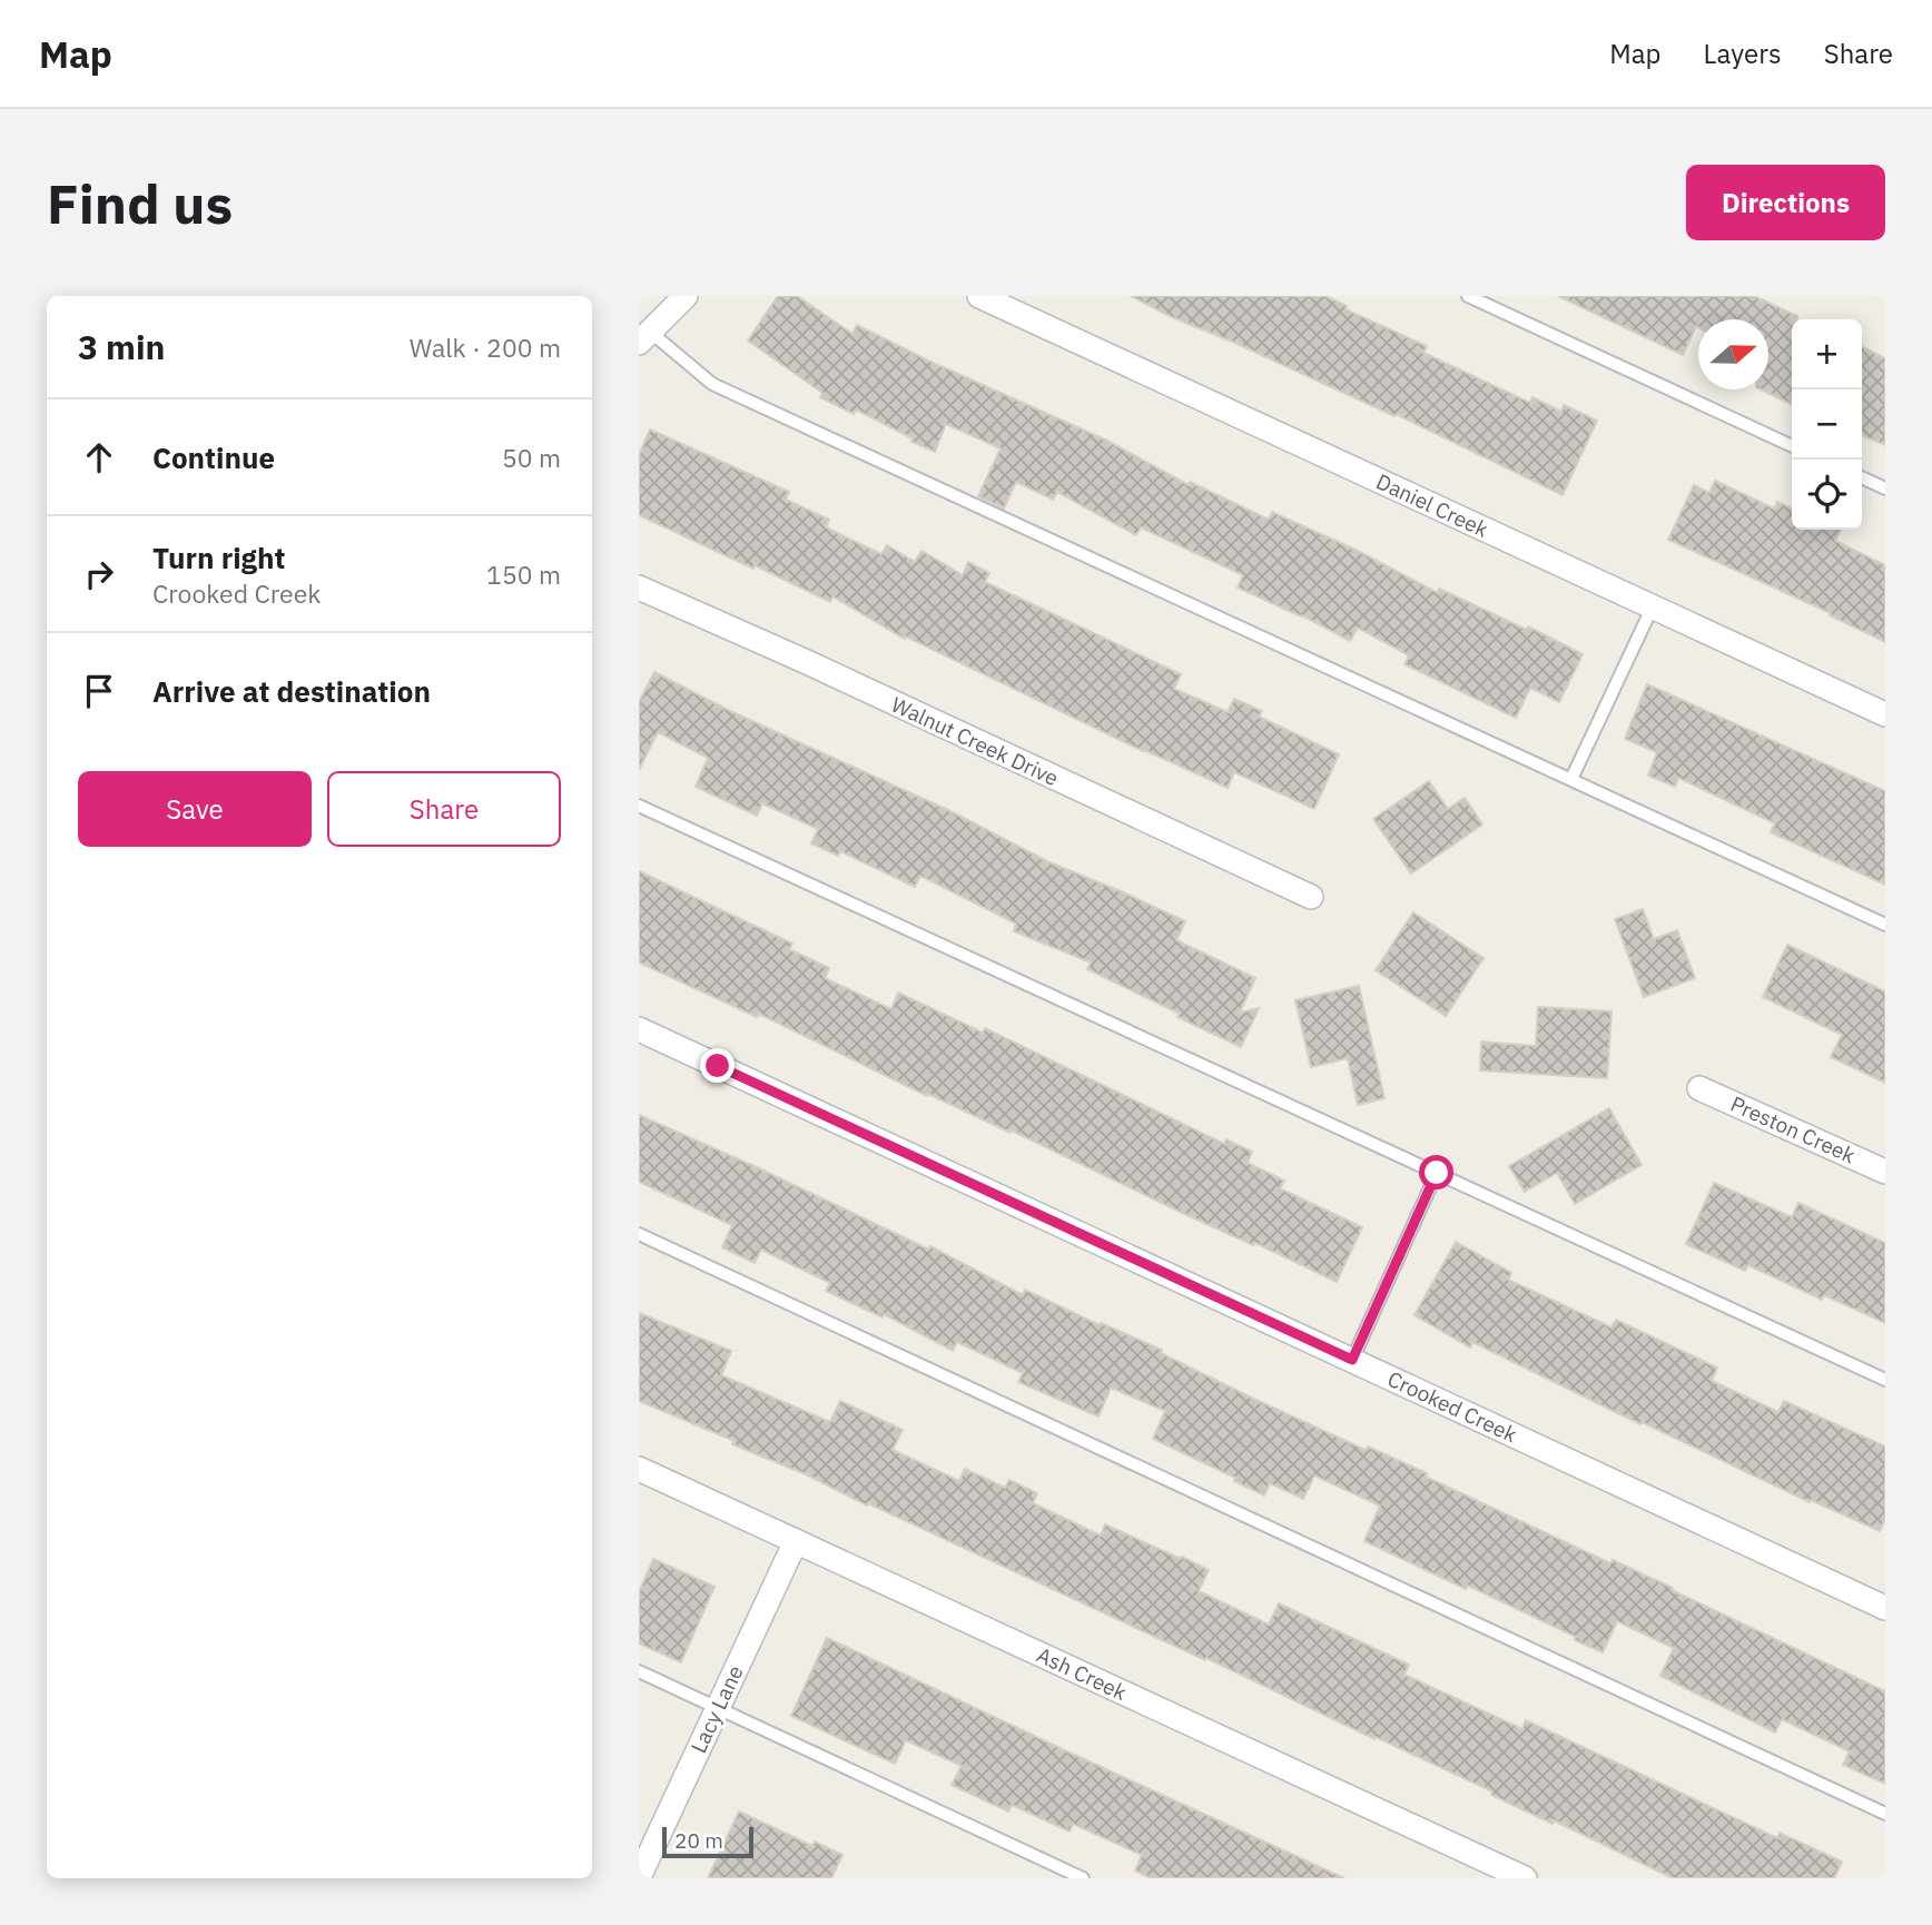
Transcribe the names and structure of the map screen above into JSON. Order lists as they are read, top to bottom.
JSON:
{
  "streets": {
    "street": [
      "Daniel Creek",
      "Walnut Creek Drive",
      "Preston Creek",
      "Crooked Creek",
      "Ash Creek",
      "Lacy Lane"
    ]
  },
  "crossings": [
    ["Ash Creek", "Lacy Lane"]
  ],
  "scale_bar": "20 m",
  "north": "right",
  "page": {
    "header": "Map",
    "nav": ["Map", "Layers", "Share"],
    "buttons": [
      "Directions",
      ["Save", "Share"]
    ],
    "title": "Find us",
    "heading": ["3 min", "Walk · 200 m"],
    "map_buttons": ["+", "−"],
    "list": [
      ["Continue", "50 m"],
      ["Turn right", "Crooked Creek", "150 m"],
      "Arrive at destination"
    ],
    "scale": "20 m"
  }
}
